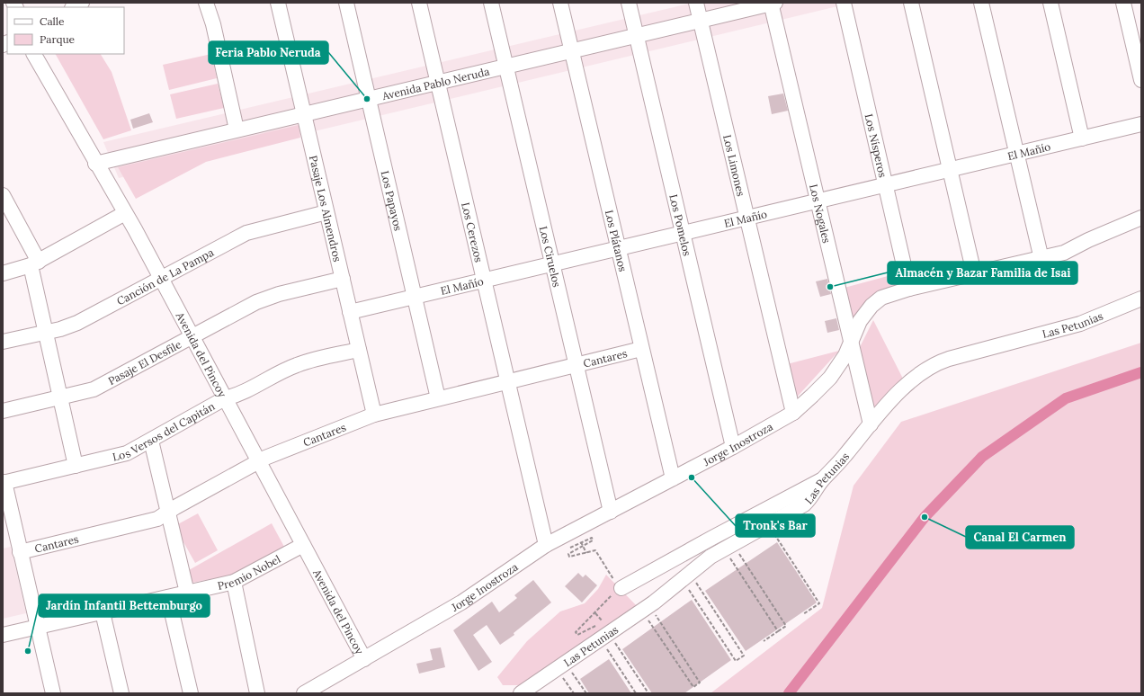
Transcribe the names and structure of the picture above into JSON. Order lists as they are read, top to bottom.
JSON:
{
  "streets": {
    "street": [
      "Avenida Pablo Neruda",
      "Los Nísperos",
      "El Mañío",
      "Los Limones",
      "Los Papayos",
      "Pasaje Los Almendros",
      "Los Nogales",
      "Los Pomelos",
      "Los Cerezos",
      "Los Plátanos",
      "Los Ciruelos",
      "Canción de La Pampa",
      "Las Petunias",
      "Avenida del Pincoy",
      "Cantares",
      "Pasaje El Desfile",
      "Los Versos del Capitán",
      "Jorge Inostroza",
      "Premio Nobel"
    ]
  },
  "crossings": [
    ["Avenida Pablo Neruda", "Los Limones"],
    ["Avenida Pablo Neruda", "Los Papayos"],
    ["Avenida Pablo Neruda", "Pasaje Los Almendros"],
    ["Avenida Pablo Neruda", "Los Nogales"],
    ["Avenida Pablo Neruda", "Los Pomelos"],
    ["Avenida Pablo Neruda", "Los Cerezos"],
    ["Avenida Pablo Neruda", "Los Plátanos"],
    ["Avenida Pablo Neruda", "Los Ciruelos"],
    ["Avenida Pablo Neruda", "Avenida del Pincoy"],
    ["Los Nísperos", "El Mañío"],
    ["Los Nísperos", "Jorge Inostroza"],
    ["El Mañío", "Los Limones"],
    ["El Mañío", "Los Papayos"],
    ["El Mañío", "Pasaje Los Almendros"],
    ["El Mañío", "Los Nogales"],
    ["El Mañío", "Los Pomelos"],
    ["El Mañío", "Los Cerezos"],
    ["El Mañío", "Los Plátanos"],
    ["El Mañío", "Los Ciruelos"],
    ["Los Limones", "Jorge Inostroza"],
    ["Los Papayos", "Cantares"],
    ["Pasaje Los Almendros", "Canción de La Pampa"],
    ["Pasaje Los Almendros", "Cantares"],
    ["Pasaje Los Almendros", "Pasaje El Desfile"],
    ["Pasaje Los Almendros", "Los Versos del Capitán"],
    ["Los Nogales", "Las Petunias"],
    ["Los Nogales", "Jorge Inostroza"],
    ["Los Pomelos", "Jorge Inostroza"],
    ["Los Cerezos", "Cantares"],
    ["Los Cerezos", "Jorge Inostroza"],
    ["Los Plátanos", "Cantares"],
    ["Los Plátanos", "Jorge Inostroza"],
    ["Los Ciruelos", "Cantares"],
    ["Los Ciruelos", "Jorge Inostroza"],
    ["Canción de La Pampa", "Avenida del Pincoy"],
    ["Avenida del Pincoy", "Cantares"],
    ["Avenida del Pincoy", "Pasaje El Desfile"],
    ["Avenida del Pincoy", "Los Versos del Capitán"],
    ["Avenida del Pincoy", "Jorge Inostroza"],
    ["Avenida del Pincoy", "Premio Nobel"]
  ],
  "places": [
    "Feria Pablo Neruda",
    "Almacén y Bazar Familia de Isai",
    "Tronk's Bar",
    "Canal El Carmen",
    "Jardín Infantil Bettemburgo"
  ],
  "legend": ["Calle", "Parque"]
}
